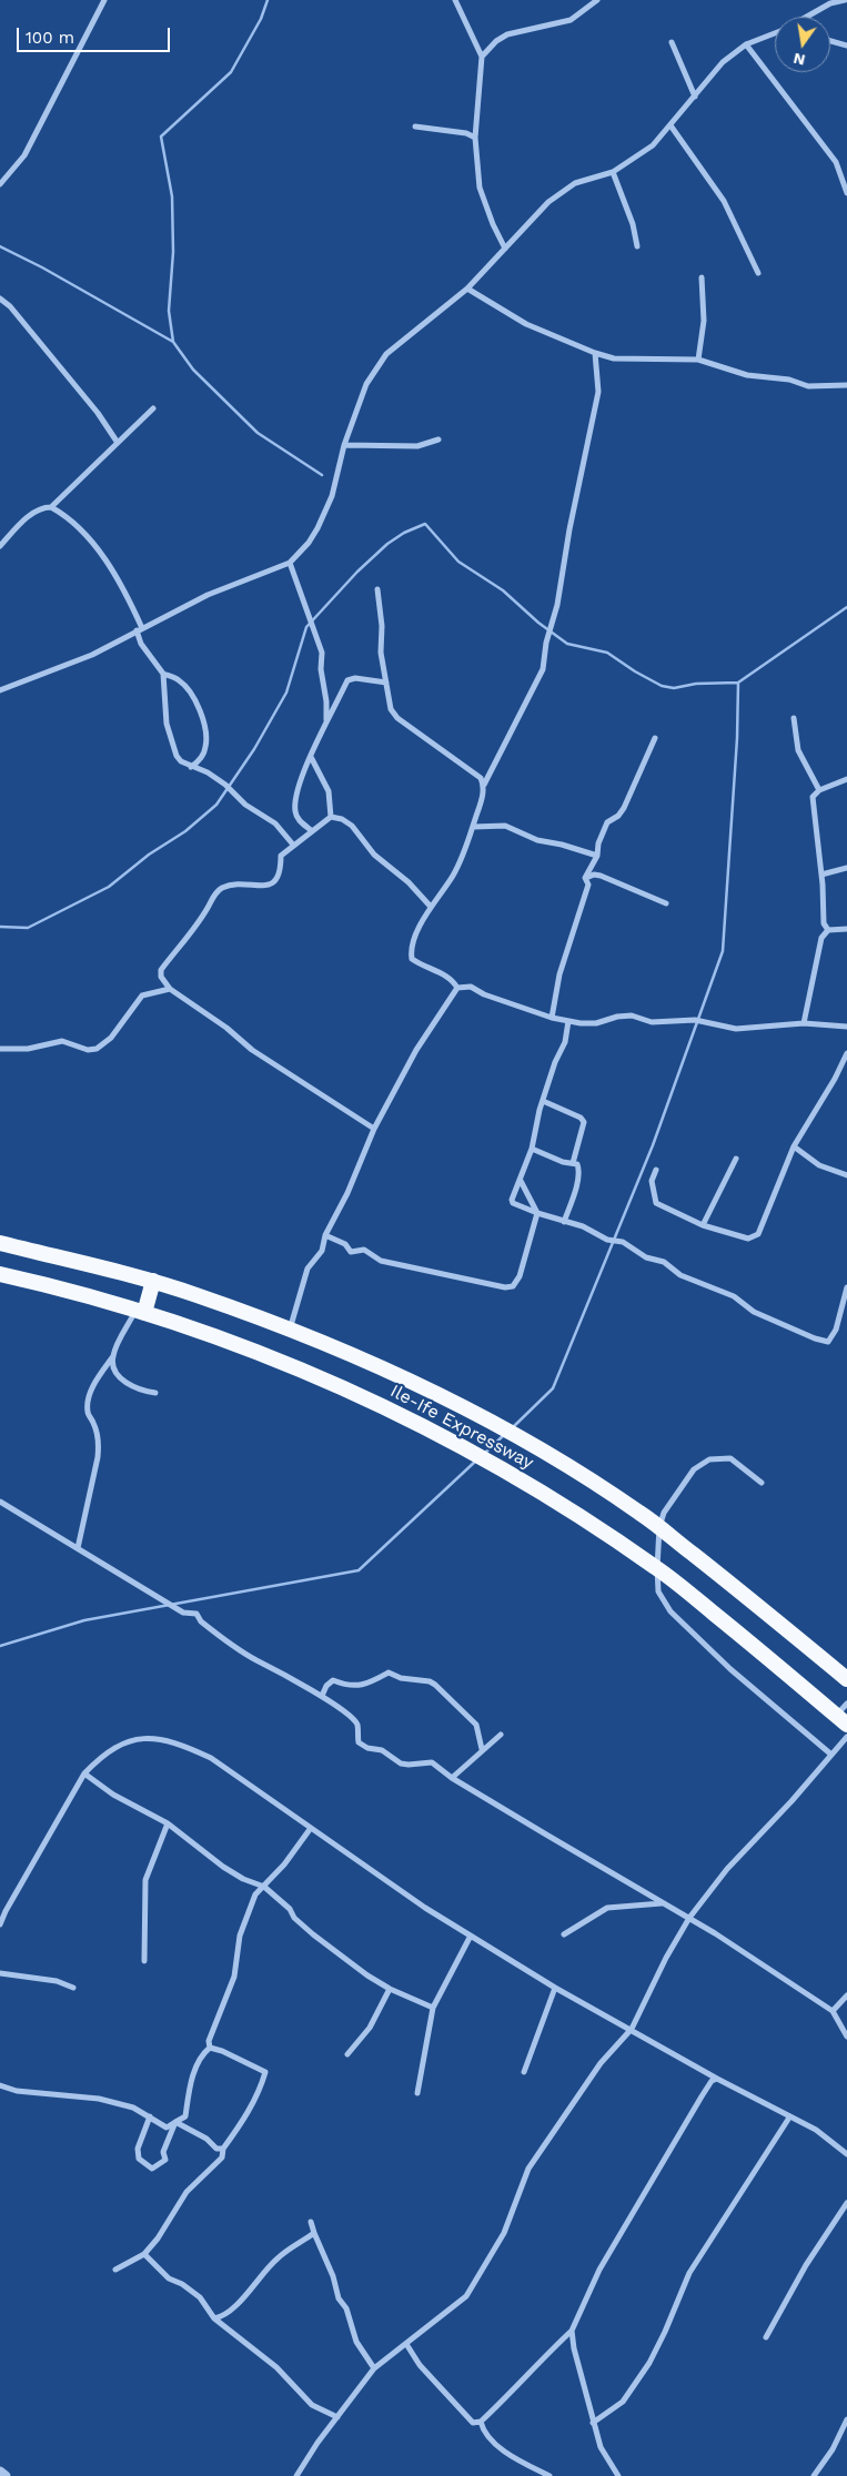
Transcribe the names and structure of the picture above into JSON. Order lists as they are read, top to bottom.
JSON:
{
  "streets": {
    "highway": ["Ile-Ife Expressway"]
  },
  "scale_bar": "100 m",
  "north": "bottom"
}
